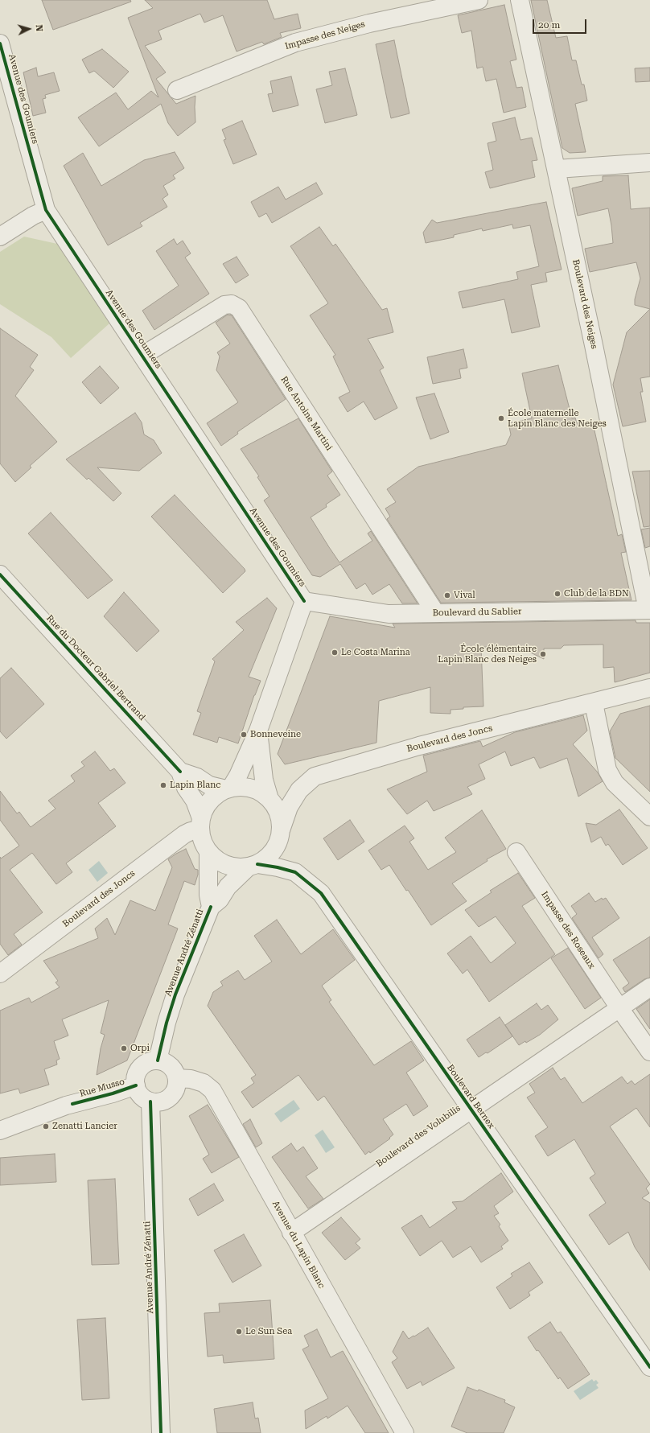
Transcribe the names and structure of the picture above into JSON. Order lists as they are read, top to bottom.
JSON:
{
  "streets": {
    "street": [
      "Impasse des Neiges",
      "Avenue des Goumiers",
      "Boulevard des Neiges",
      "Rue Antoine Martini",
      "Boulevard du Sablier",
      "Rue du Docteur Gabriel Bertrand",
      "Boulevard des Joncs",
      "Impasse des Roseaux",
      "Avenue André Zénatti",
      "Rue Musso",
      "Boulevard Bernex",
      "Boulevard des Volubilis",
      "Avenue du Lapin Blanc"
    ]
  },
  "crossings": [
    ["Avenue des Goumiers", "Rue Antoine Martini"],
    ["Avenue des Goumiers", "Boulevard du Sablier"],
    ["Boulevard des Neiges", "Boulevard du Sablier"],
    ["Rue Antoine Martini", "Boulevard du Sablier"],
    ["Rue du Docteur Gabriel Bertrand", "Boulevard des Joncs"],
    ["Rue du Docteur Gabriel Bertrand", "Avenue André Zénatti"],
    ["Rue du Docteur Gabriel Bertrand", "Boulevard Bernex"],
    ["Boulevard des Joncs", "Avenue André Zénatti"],
    ["Boulevard des Joncs", "Boulevard Bernex"],
    ["Impasse des Roseaux", "Boulevard des Volubilis"],
    ["Avenue André Zénatti", "Rue Musso"],
    ["Avenue André Zénatti", "Boulevard Bernex"],
    ["Avenue André Zénatti", "Avenue du Lapin Blanc"],
    ["Rue Musso", "Avenue du Lapin Blanc"],
    ["Boulevard Bernex", "Boulevard des Volubilis"],
    ["Boulevard des Volubilis", "Avenue du Lapin Blanc"]
  ],
  "places": [
    "École maternelle Lapin Blanc des Neiges",
    "Club de la BDN",
    "Vival",
    "Le Costa Marina",
    "École élémentaire Lapin Blanc des Neiges",
    "Bonneveine",
    "Lapin Blanc",
    "Orpi",
    "Zenatti Lancier",
    "Le Sun Sea"
  ],
  "scale_bar": "20 m",
  "north": "right"
}
